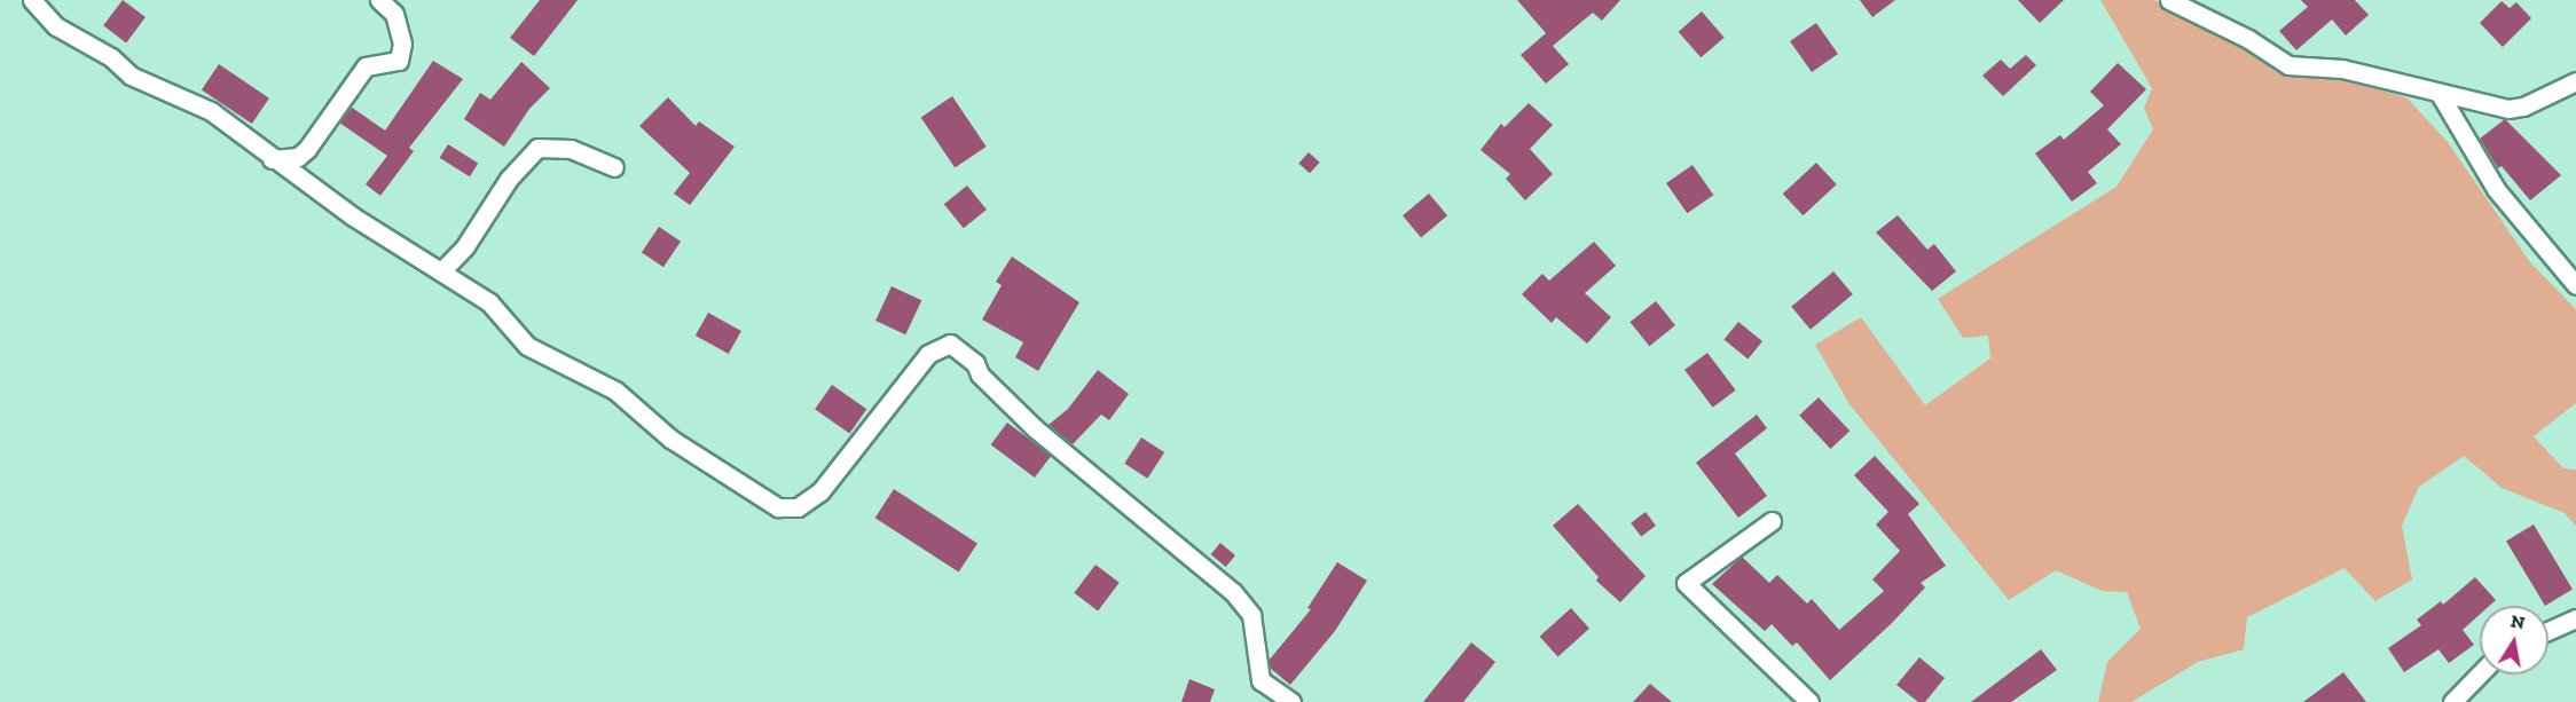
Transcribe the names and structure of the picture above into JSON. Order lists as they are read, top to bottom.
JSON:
{
  "north": "top"
}
